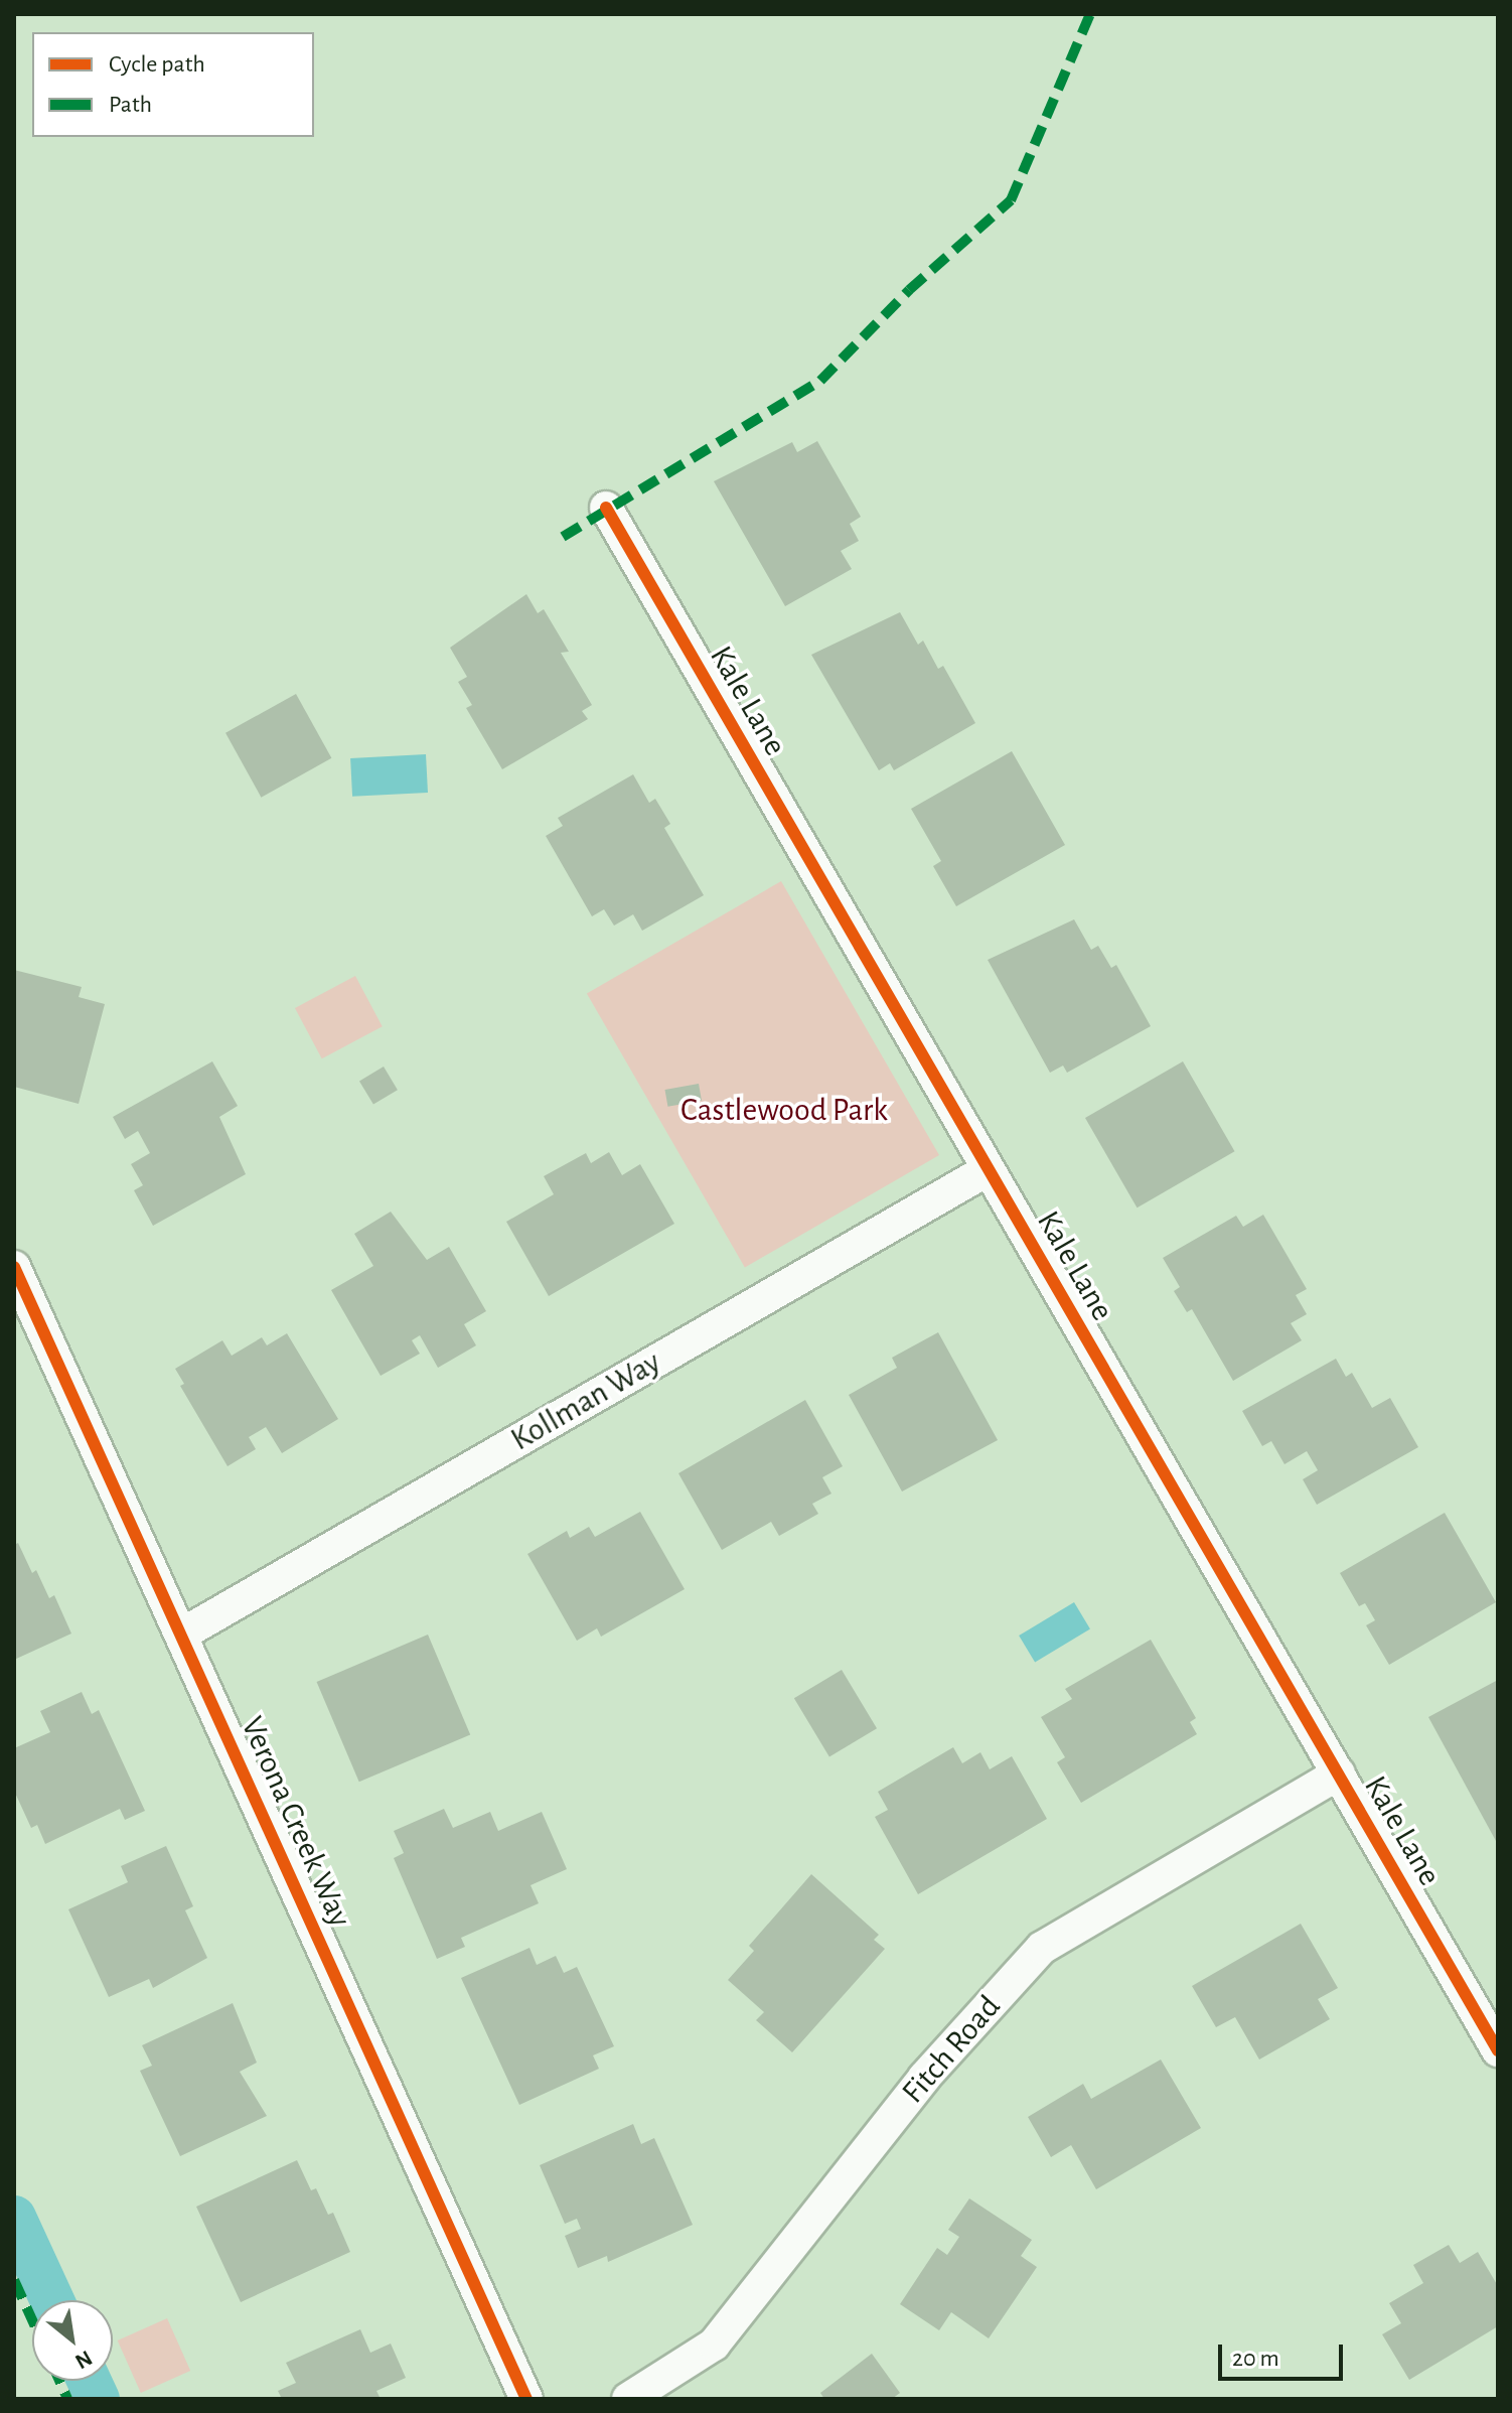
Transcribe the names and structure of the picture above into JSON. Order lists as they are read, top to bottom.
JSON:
{
  "streets": {
    "street": [
      "Kale Lane",
      "Kollman Way",
      "Verona Creek Way",
      "Fitch Road"
    ]
  },
  "crossings": [
    ["Kale Lane", "Kollman Way"],
    ["Kale Lane", "Fitch Road"],
    ["Kollman Way", "Verona Creek Way"]
  ],
  "parks": ["Castlewood Park"],
  "legend": ["Cycle path", "Path"],
  "scale_bar": "20 m",
  "north": "bottom right"
}
